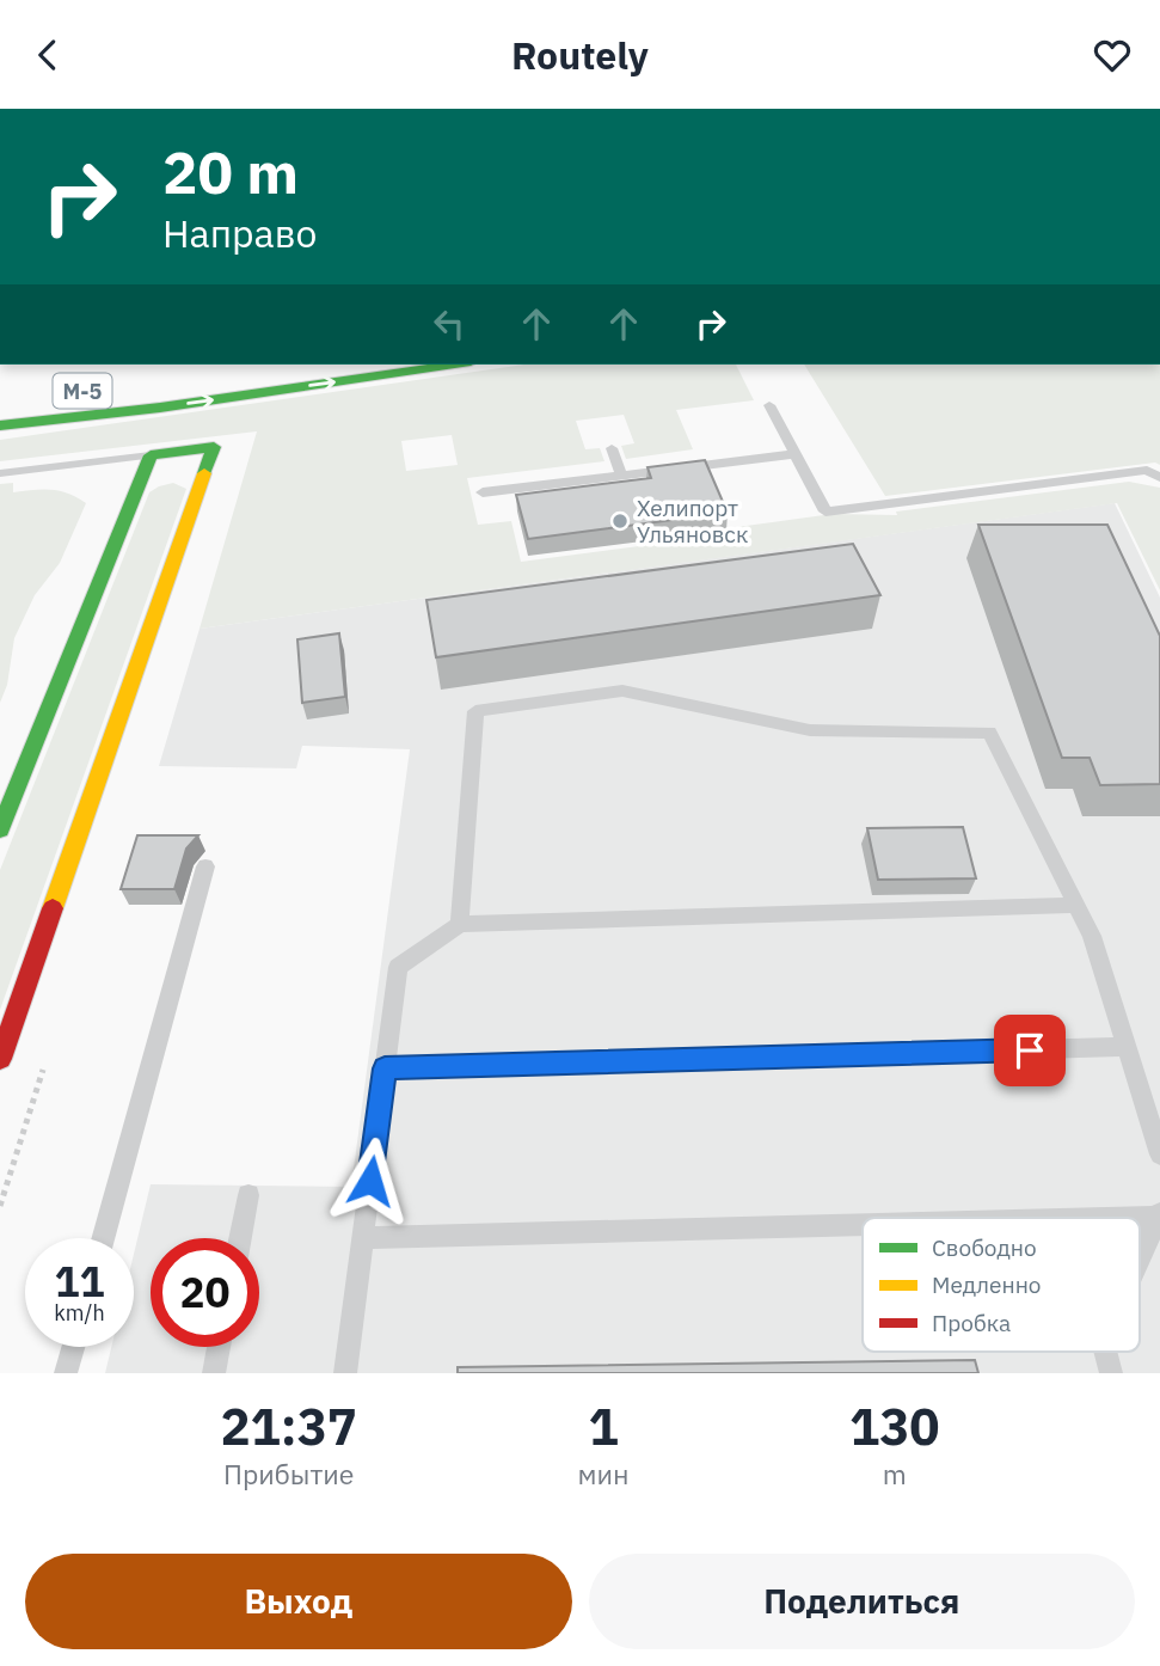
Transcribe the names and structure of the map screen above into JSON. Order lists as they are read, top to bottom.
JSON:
{
  "streets": {
    "main road": ["М-5"]
  },
  "places": ["Хелипорт Ульяновск"],
  "legend": ["Свободно", "Медленно", "Пробка"],
  "page": {
    "header": "Routely",
    "turn": ["20 m", "Направо"],
    "speed": "11 km/h",
    "limit": "20",
    "eta": [
      "21:37",
      "Прибытие",
      "1",
      "мин",
      "130",
      "m"
    ],
    "buttons": ["Выход", "Поделиться"]
  }
}
